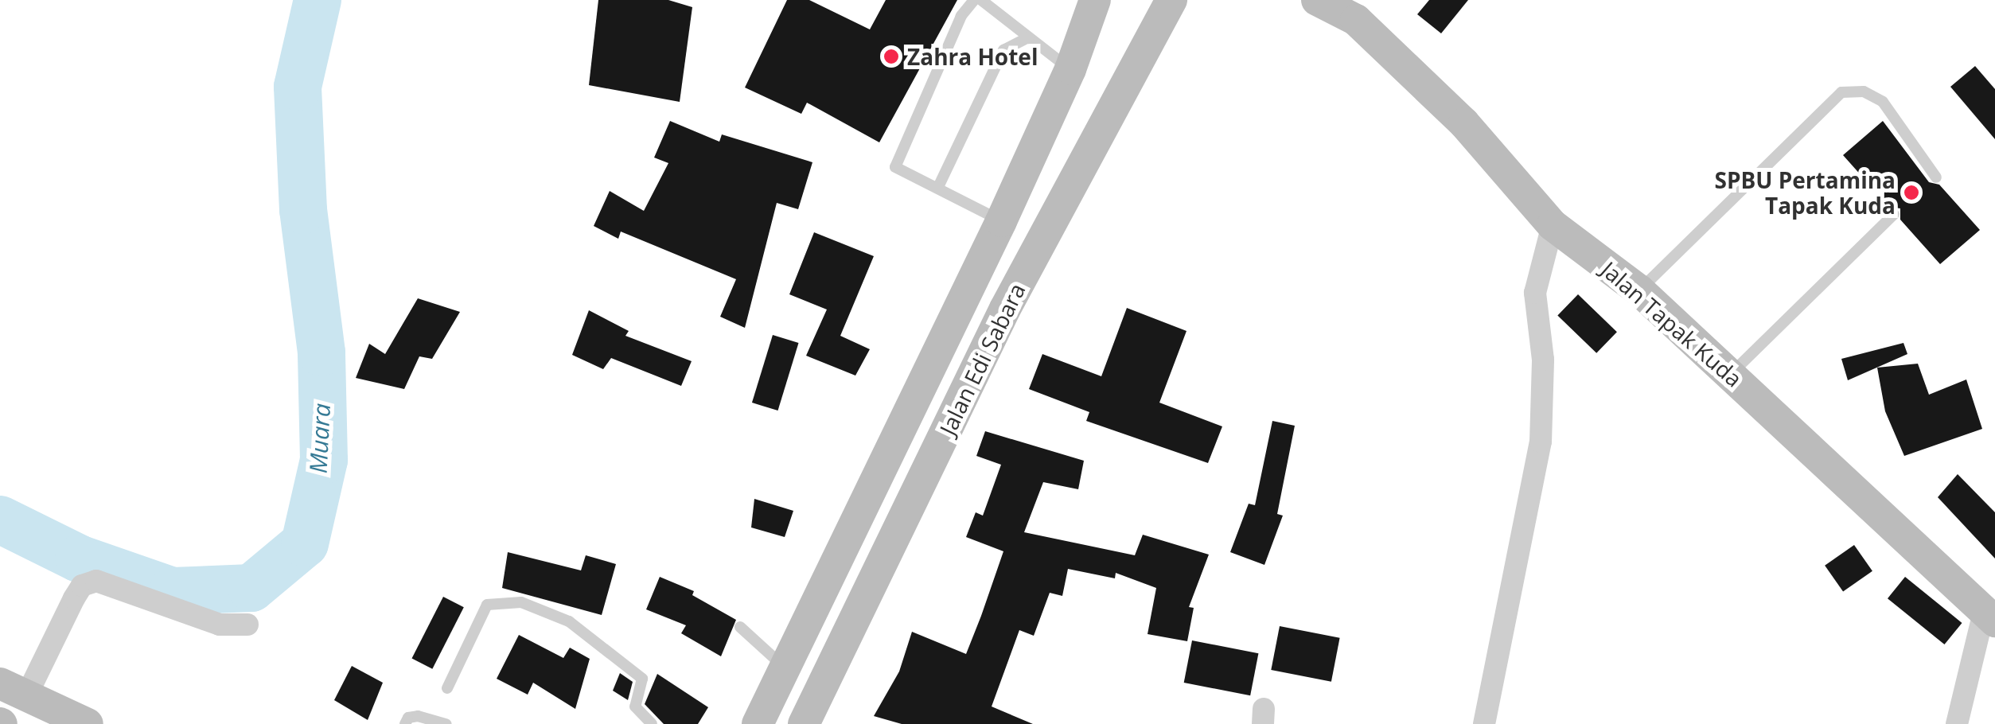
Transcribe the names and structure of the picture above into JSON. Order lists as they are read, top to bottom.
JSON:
{
  "streets": {
    "main road": ["Jalan Tapak Kuda", "Jalan Edi Sabara"]
  },
  "water": ["Muara"],
  "places": ["Zahra Hotel", "SPBU Pertamina Tapak Kuda"]
}
